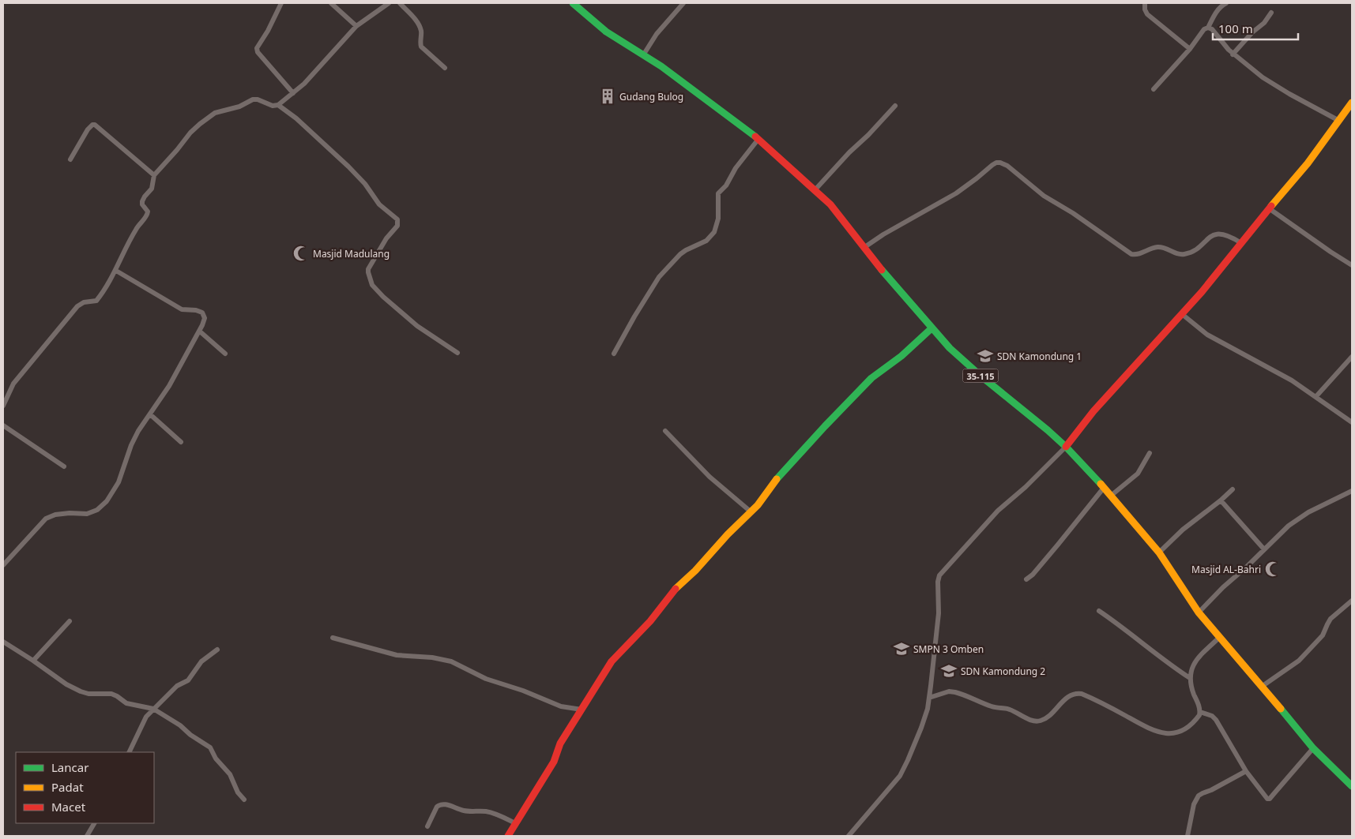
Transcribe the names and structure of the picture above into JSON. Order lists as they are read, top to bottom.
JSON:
{
  "streets": {
    "main road": ["35-115"]
  },
  "places": {
    "building": ["Gudang Bulog"],
    "mosque": ["Masjid Madulang", "Masjid AL-Bahri"],
    "school or university": ["SDN Kamondung 1", "SMPN 3 Omben", "SDN Kamondung 2"]
  },
  "legend": ["Lancar", "Padat", "Macet"],
  "scale_bar": "100 m"
}
